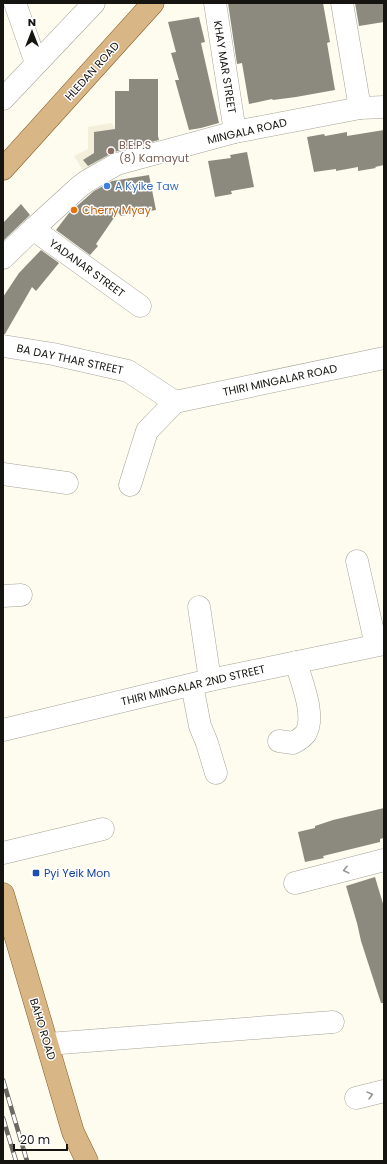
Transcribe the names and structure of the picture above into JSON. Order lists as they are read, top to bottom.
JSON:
{
  "streets": {
    "main road": ["HLEDAN ROAD", "BAHO ROAD"],
    "street": [
      "KHAY MAR STREET",
      "MINGALA ROAD",
      "YADANAR STREET",
      "BA DAY THAR STREET",
      "THIRI MINGALAR ROAD",
      "THIRI MINGALAR 2ND STREET"
    ]
  },
  "crossings": [
    ["KHAY MAR STREET", "MINGALA ROAD"],
    ["MINGALA ROAD", "YADANAR STREET"],
    ["BA DAY THAR STREET", "THIRI MINGALAR ROAD"]
  ],
  "places": {
    "other": ["B.E.P.S (8) Kamayut", "A Kyike Taw", "Cherry Myay"],
    "transit": ["Pyi Yeik Mon"]
  },
  "scale_bar": "20 m",
  "north": "top"
}
